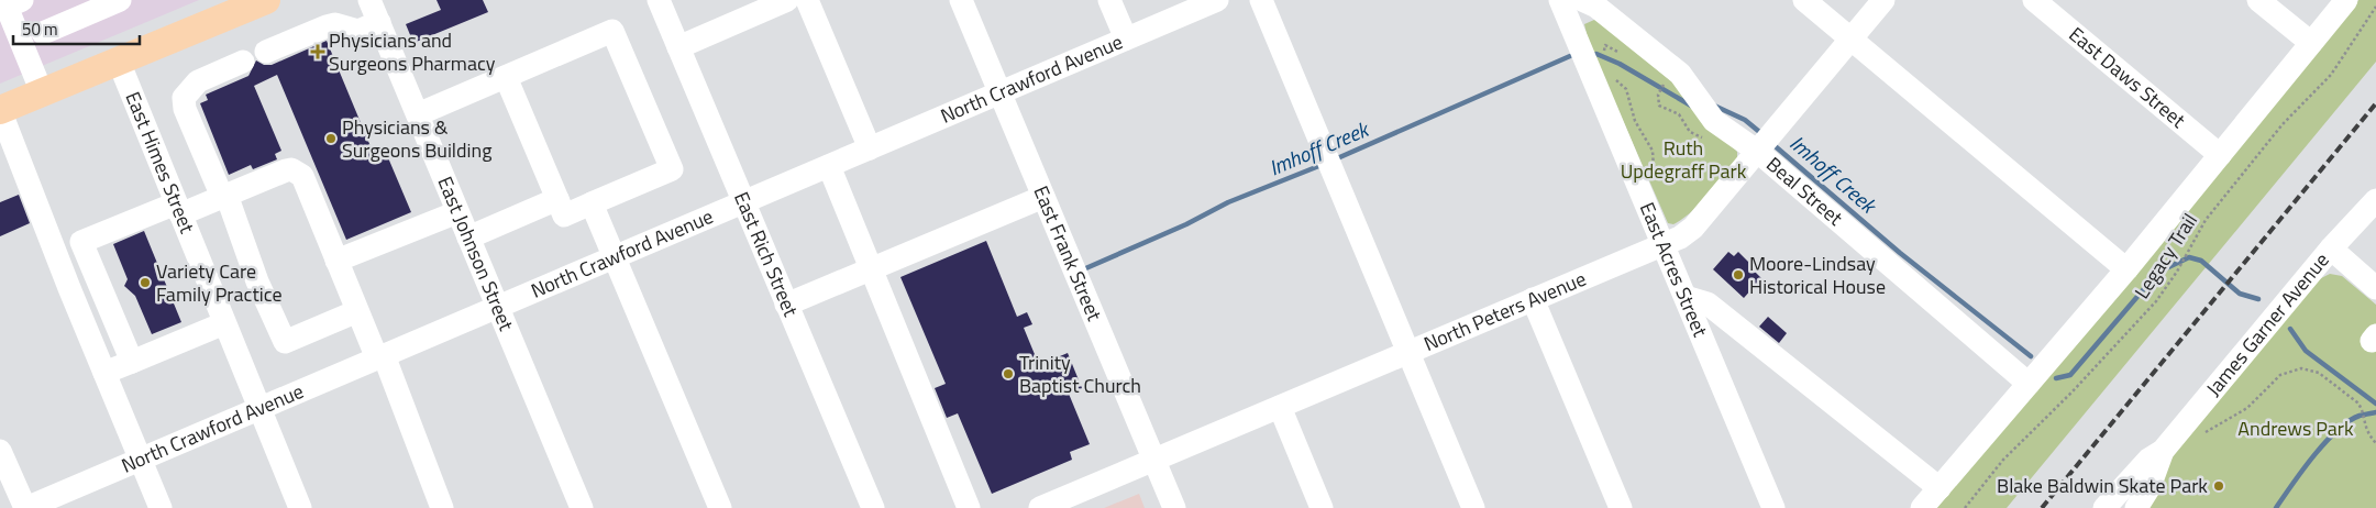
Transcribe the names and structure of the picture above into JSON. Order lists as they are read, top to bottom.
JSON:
{
  "streets": {
    "street": [
      "East Daws Street",
      "North Crawford Avenue",
      "East Himes Street",
      "Beal Street",
      "East Johnson Street",
      "East Rich Street",
      "East Frank Street",
      "East Acres Street",
      "North Peters Avenue",
      "James Garner Avenue"
    ],
    "path": ["Legacy Trail"]
  },
  "crossings": [
    ["North Crawford Avenue", "East Himes Street"],
    ["North Crawford Avenue", "East Johnson Street"],
    ["North Crawford Avenue", "East Rich Street"],
    ["North Crawford Avenue", "East Frank Street"],
    ["Beal Street", "North Peters Avenue"],
    ["East Frank Street", "North Peters Avenue"],
    ["East Acres Street", "North Peters Avenue"]
  ],
  "water": ["Imhoff Creek"],
  "parks": ["Ruth Updegraff Park", "Andrews Park"],
  "places": {
    "health": ["Physicians and Surgeons Pharmacy"],
    "other": [
      "Physicians & Surgeons Building",
      "Moore-Lindsay Historical House",
      "Variety Care Family Practice",
      "Trinity Baptist Church",
      "Blake Baldwin Skate Park"
    ]
  },
  "scale_bar": "50 m"
}
